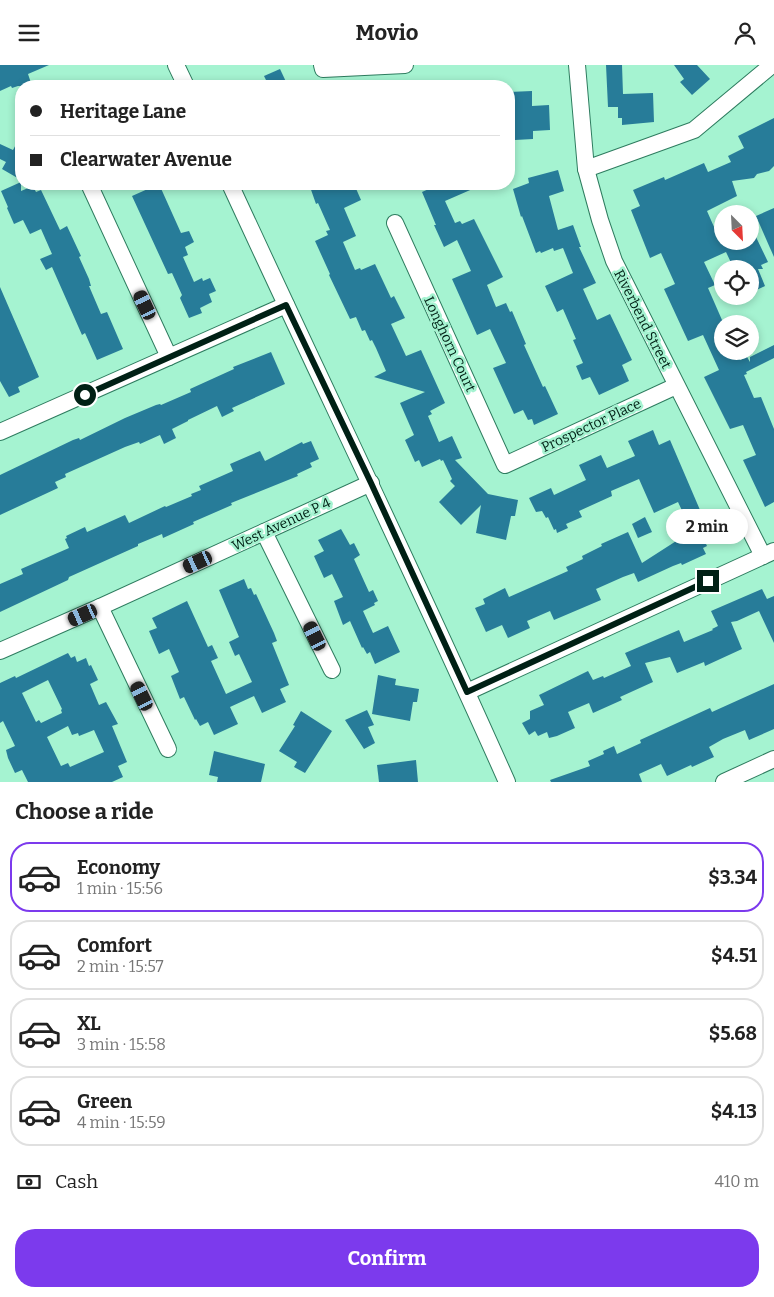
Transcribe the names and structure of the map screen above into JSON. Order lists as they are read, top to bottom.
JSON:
{
  "streets": {
    "street": [
      "Riverbend Street",
      "Longhorn Court",
      "Prospector Place",
      "West Avenue P 4"
    ]
  },
  "crossings": [
    ["Riverbend Street", "Prospector Place"],
    ["Longhorn Court", "Prospector Place"]
  ],
  "north": "bottom right",
  "page": {
    "header": "Movio",
    "banner": ["Heritage Lane", "Clearwater Avenue"],
    "bubble": "2 min",
    "heading": "Choose a ride",
    "list": [
      {
        "name": "Economy",
        "note": "1 min · 15:56",
        "value": "$3.34"
      },
      {
        "name": "Comfort",
        "note": "2 min · 15:57",
        "value": "$4.51"
      },
      {
        "name": "XL",
        "note": "3 min · 15:58",
        "value": "$5.68"
      },
      {
        "name": "Green",
        "note": "4 min · 15:59",
        "value": "$4.13"
      }
    ],
    "pay": ["Cash", "410 m"],
    "buttons": "Confirm"
  }
}
